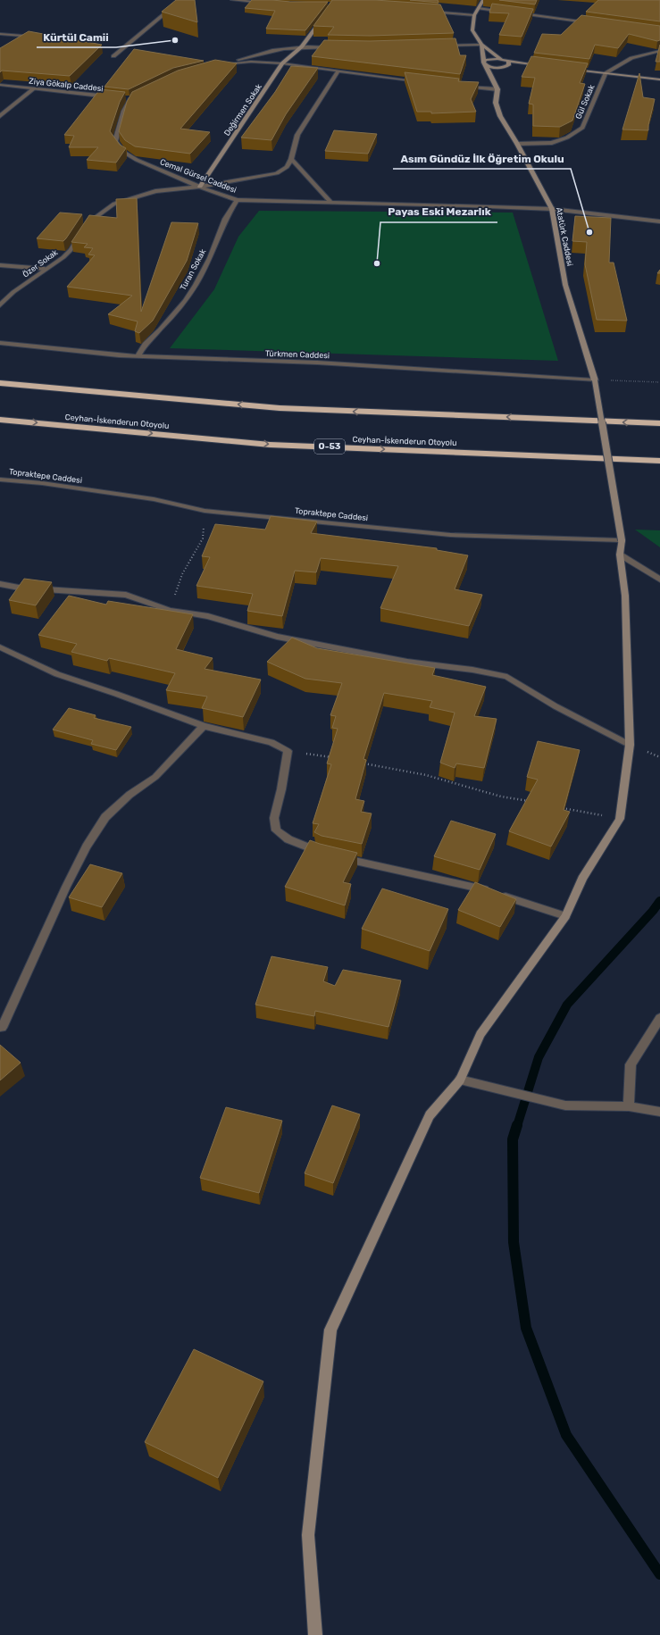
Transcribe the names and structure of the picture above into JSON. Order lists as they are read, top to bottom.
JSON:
{
  "streets": {
    "highway": ["Ceyhan-İskenderun Otoyolu", "O-53"],
    "street": [
      "Ziya Gökalp Caddesi",
      "Gül Sokak",
      "Değirmen Sokak",
      "Cemal Gürsel Caddesi",
      "Atatürk Caddesi",
      "Özer Sokak",
      "Turan Sokak",
      "Türkmen Caddesi",
      "Topraktepe Caddesi"
    ]
  },
  "crossings": [
    ["Gül Sokak", "Atatürk Caddesi"],
    ["Değirmen Sokak", "Cemal Gürsel Caddesi"],
    ["Değirmen Sokak", "Özer Sokak"],
    ["Cemal Gürsel Caddesi", "Atatürk Caddesi"],
    ["Cemal Gürsel Caddesi", "Özer Sokak"],
    ["Cemal Gürsel Caddesi", "Turan Sokak"],
    ["Atatürk Caddesi", "Türkmen Caddesi"],
    ["Atatürk Caddesi", "Topraktepe Caddesi"],
    ["Turan Sokak", "Türkmen Caddesi"]
  ],
  "places": ["Kürtül Camii", "Asım Gündüz İlk Öğretim Okulu", "Payas Eski Mezarlık"]
}
